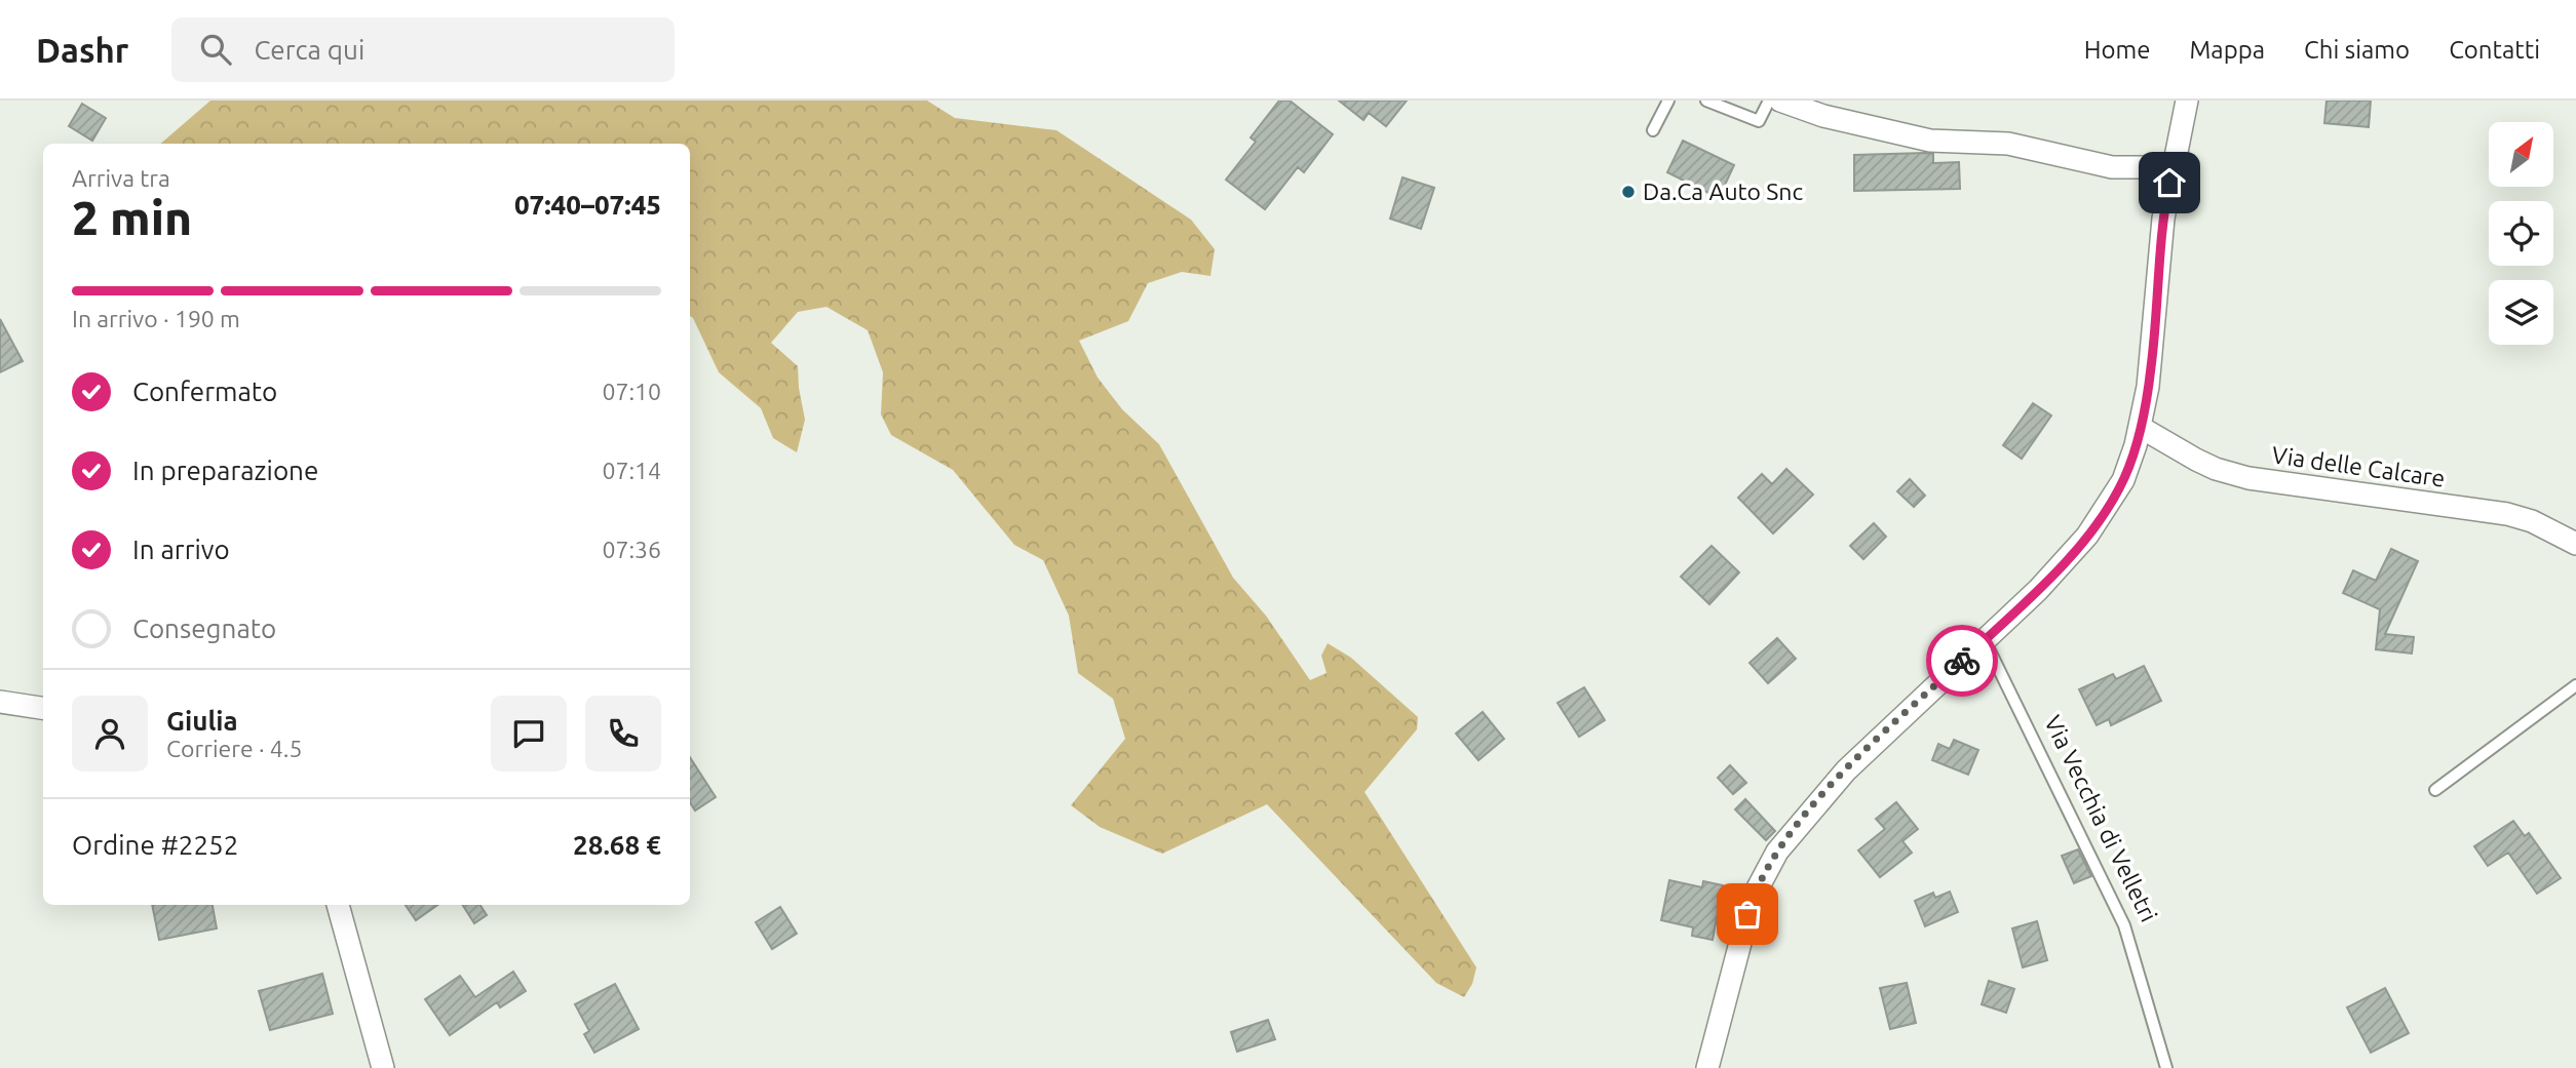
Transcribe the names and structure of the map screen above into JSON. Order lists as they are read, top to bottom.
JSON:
{
  "streets": {
    "street": ["Via delle Calcare"],
    "lane": ["Via Vecchia di Velletri"]
  },
  "places": ["Da.Ca Auto Snc"],
  "north": "top right",
  "page": {
    "header": "Dashr",
    "search": "Cerca qui",
    "nav": [
      "Home",
      "Mappa",
      "Chi siamo",
      "Contatti"
    ],
    "heading": ["2 min", "Arriva tra", "07:40–07:45"],
    "panel": [
      "Giulia",
      "Corriere · 4.5",
      "Ordine #2252",
      "28.68 €"
    ],
    "bar": "In arrivo · 190 m",
    "list": [
      ["Confermato", "07:10"],
      ["In preparazione", "07:14"],
      ["In arrivo", "07:36"],
      "Consegnato"
    ]
  }
}
